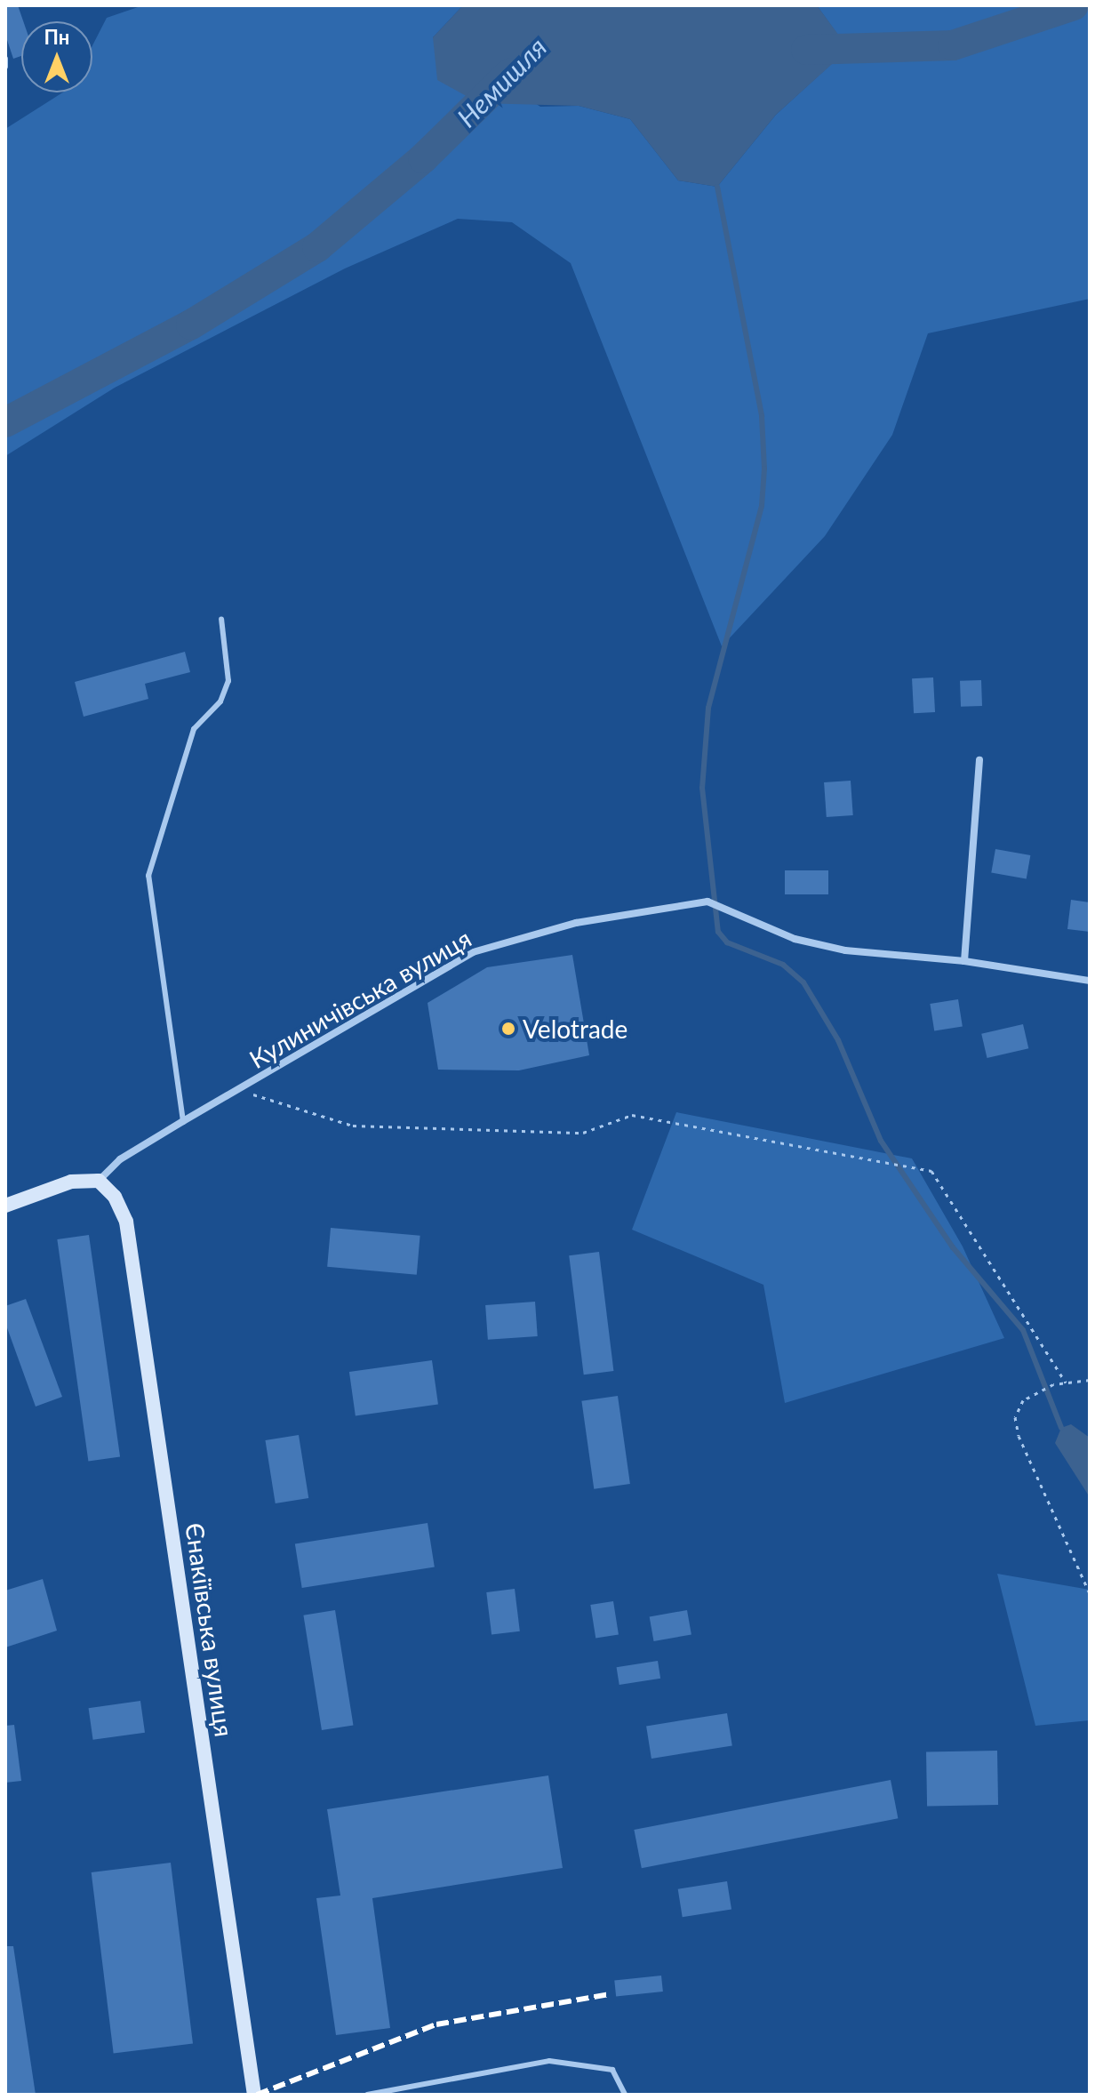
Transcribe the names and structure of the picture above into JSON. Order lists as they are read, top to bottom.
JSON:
{
  "streets": {
    "street": ["Кулиничівська вулиця", "Єнакіївська вулиця"]
  },
  "crossings": [
    ["Кулиничівська вулиця", "Єнакіївська вулиця"]
  ],
  "water": ["Немишля"],
  "places": ["Velotrade"],
  "north": "top"
}
